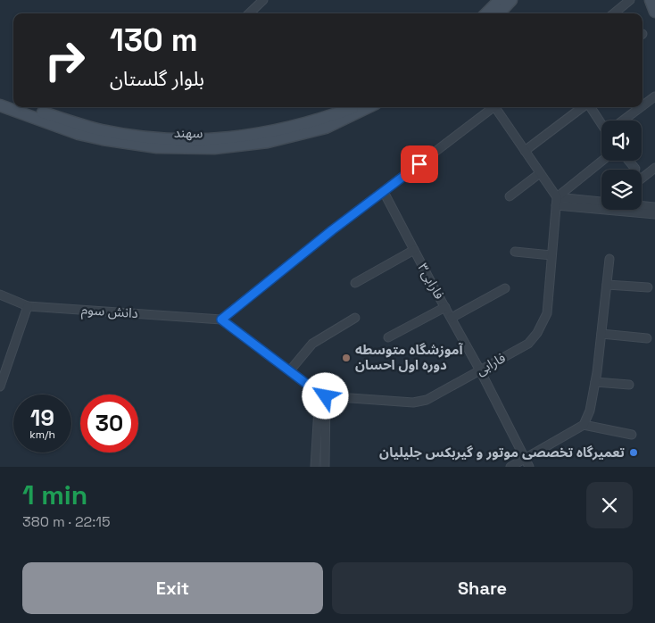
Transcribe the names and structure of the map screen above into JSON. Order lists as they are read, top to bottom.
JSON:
{
  "streets": {
    "street": [
      "سهند",
      "فارابی۳",
      "دانش سوم",
      "فارابی"
    ]
  },
  "crossings": [
    ["فارابی۳", "فارابی"]
  ],
  "places": ["آموزشگاه متوسطه دوره اول احسان", "تعمیرگاه تخصصی موتور و گیربکس جلیلیان"],
  "page": {
    "turn": ["130 m", "بلوار گلستان"],
    "speed": "19 km/h",
    "limit": "30",
    "heading": ["1 min", "380 m · 22:15"],
    "buttons": ["Exit", "Share"]
  }
}
